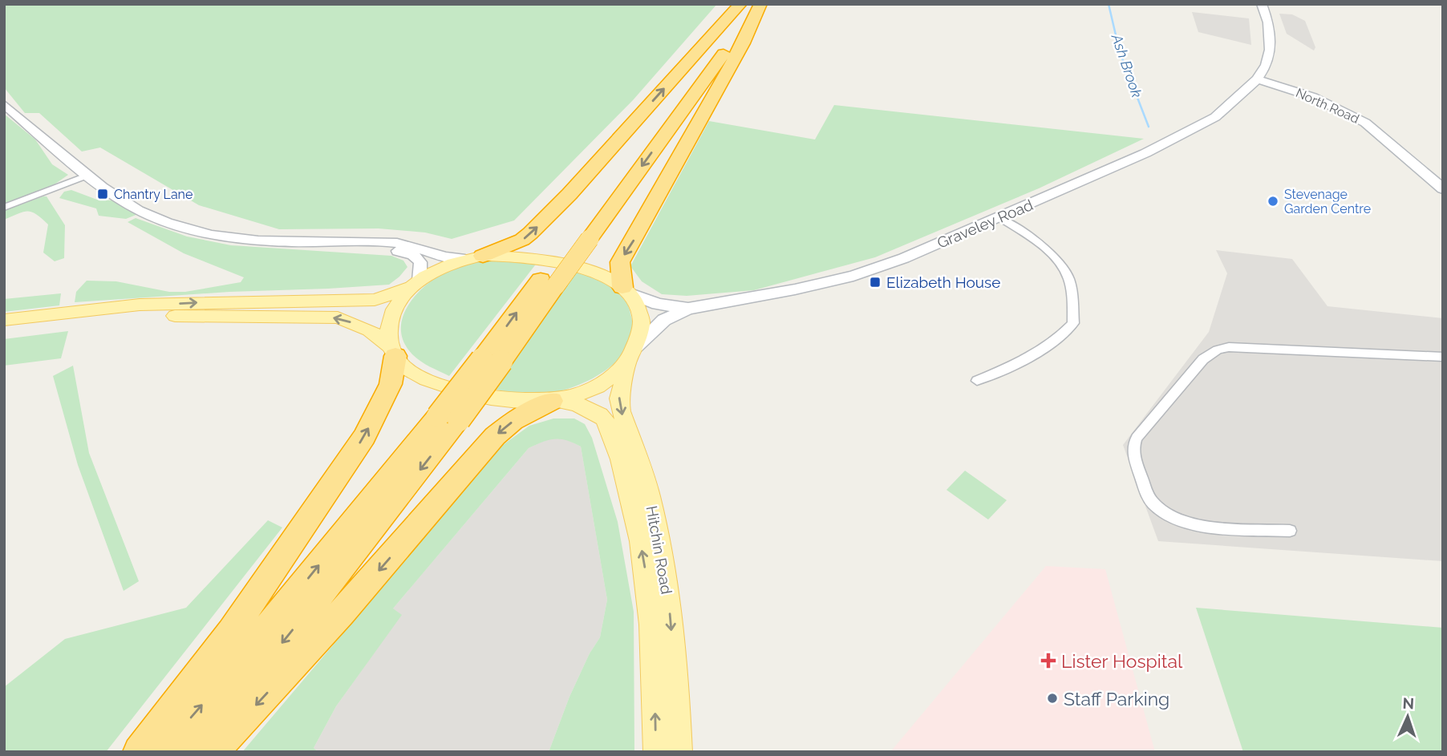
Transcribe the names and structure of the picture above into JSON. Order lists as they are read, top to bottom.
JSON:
{
  "streets": {
    "main road": ["North Road", "Graveley Road", "Hitchin Road"]
  },
  "crossings": [
    ["North Road", "Graveley Road"],
    ["Graveley Road", "Hitchin Road"]
  ],
  "water": ["Ash Brook"],
  "places": {
    "transit": ["Chantry Lane", "Elizabeth House"],
    "other": ["Stevenage Garden Centre", "Staff Parking"],
    "health": ["Lister Hospital"]
  },
  "north": "top"
}
